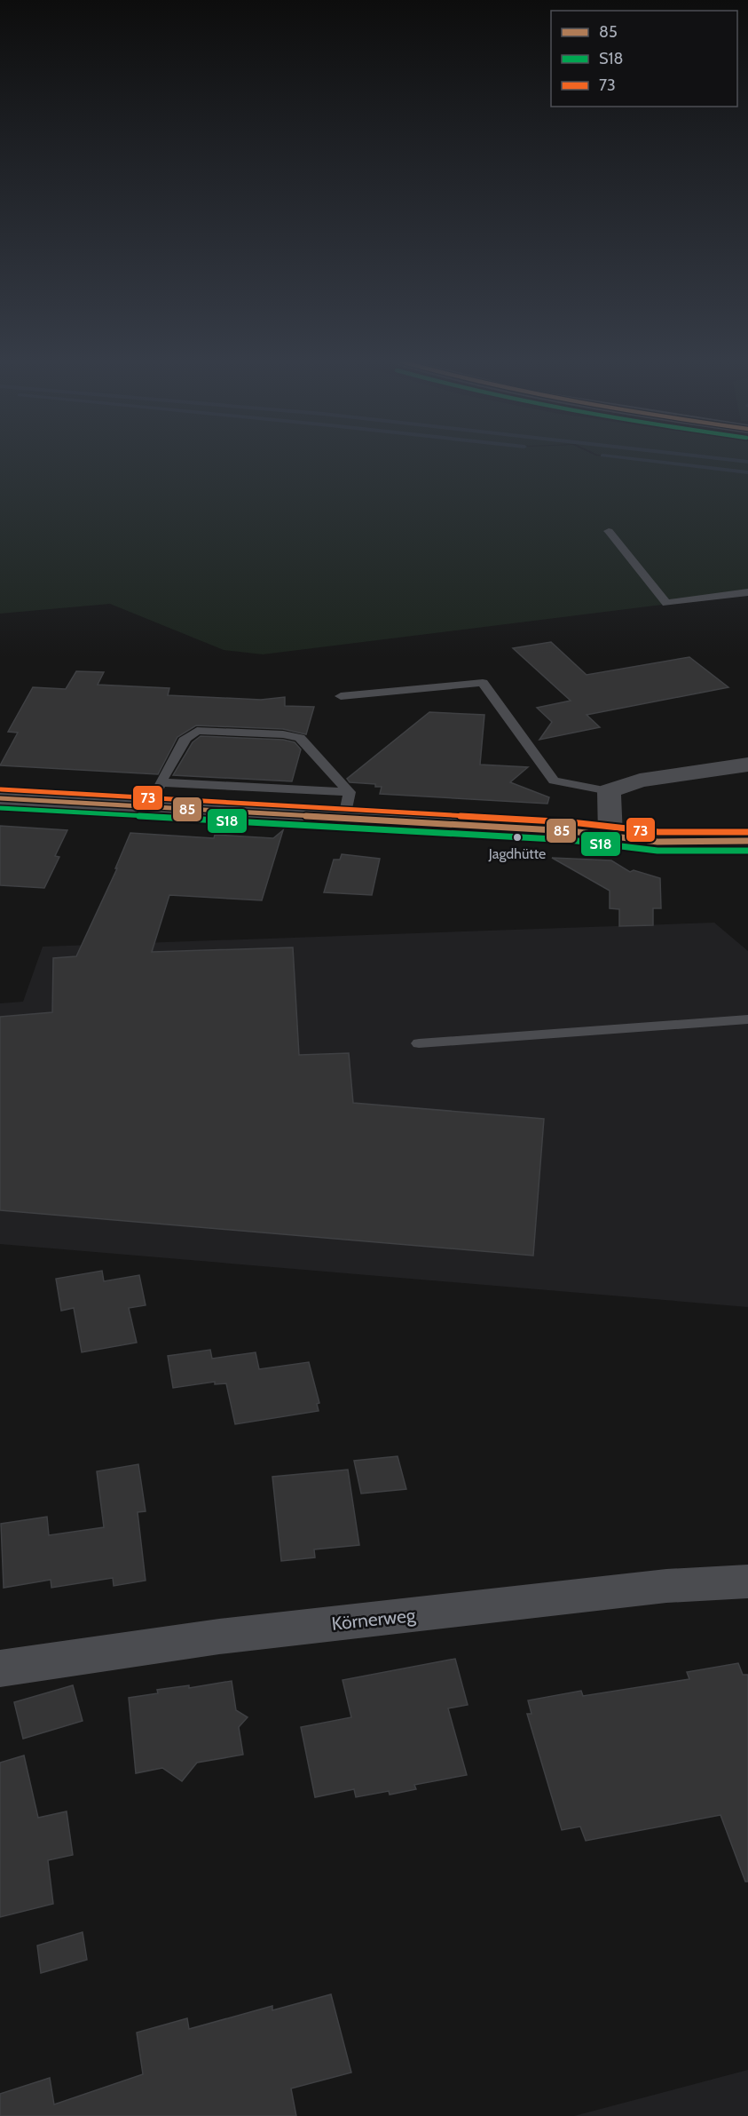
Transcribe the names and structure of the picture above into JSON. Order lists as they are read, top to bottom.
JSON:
{
  "streets": {
    "street": ["Körnerweg"]
  },
  "places": ["Jagdhütte"],
  "lines": ["transit line 73", "transit line 85", "transit line S18"],
  "legend": ["85", "S18", "73"]
}
